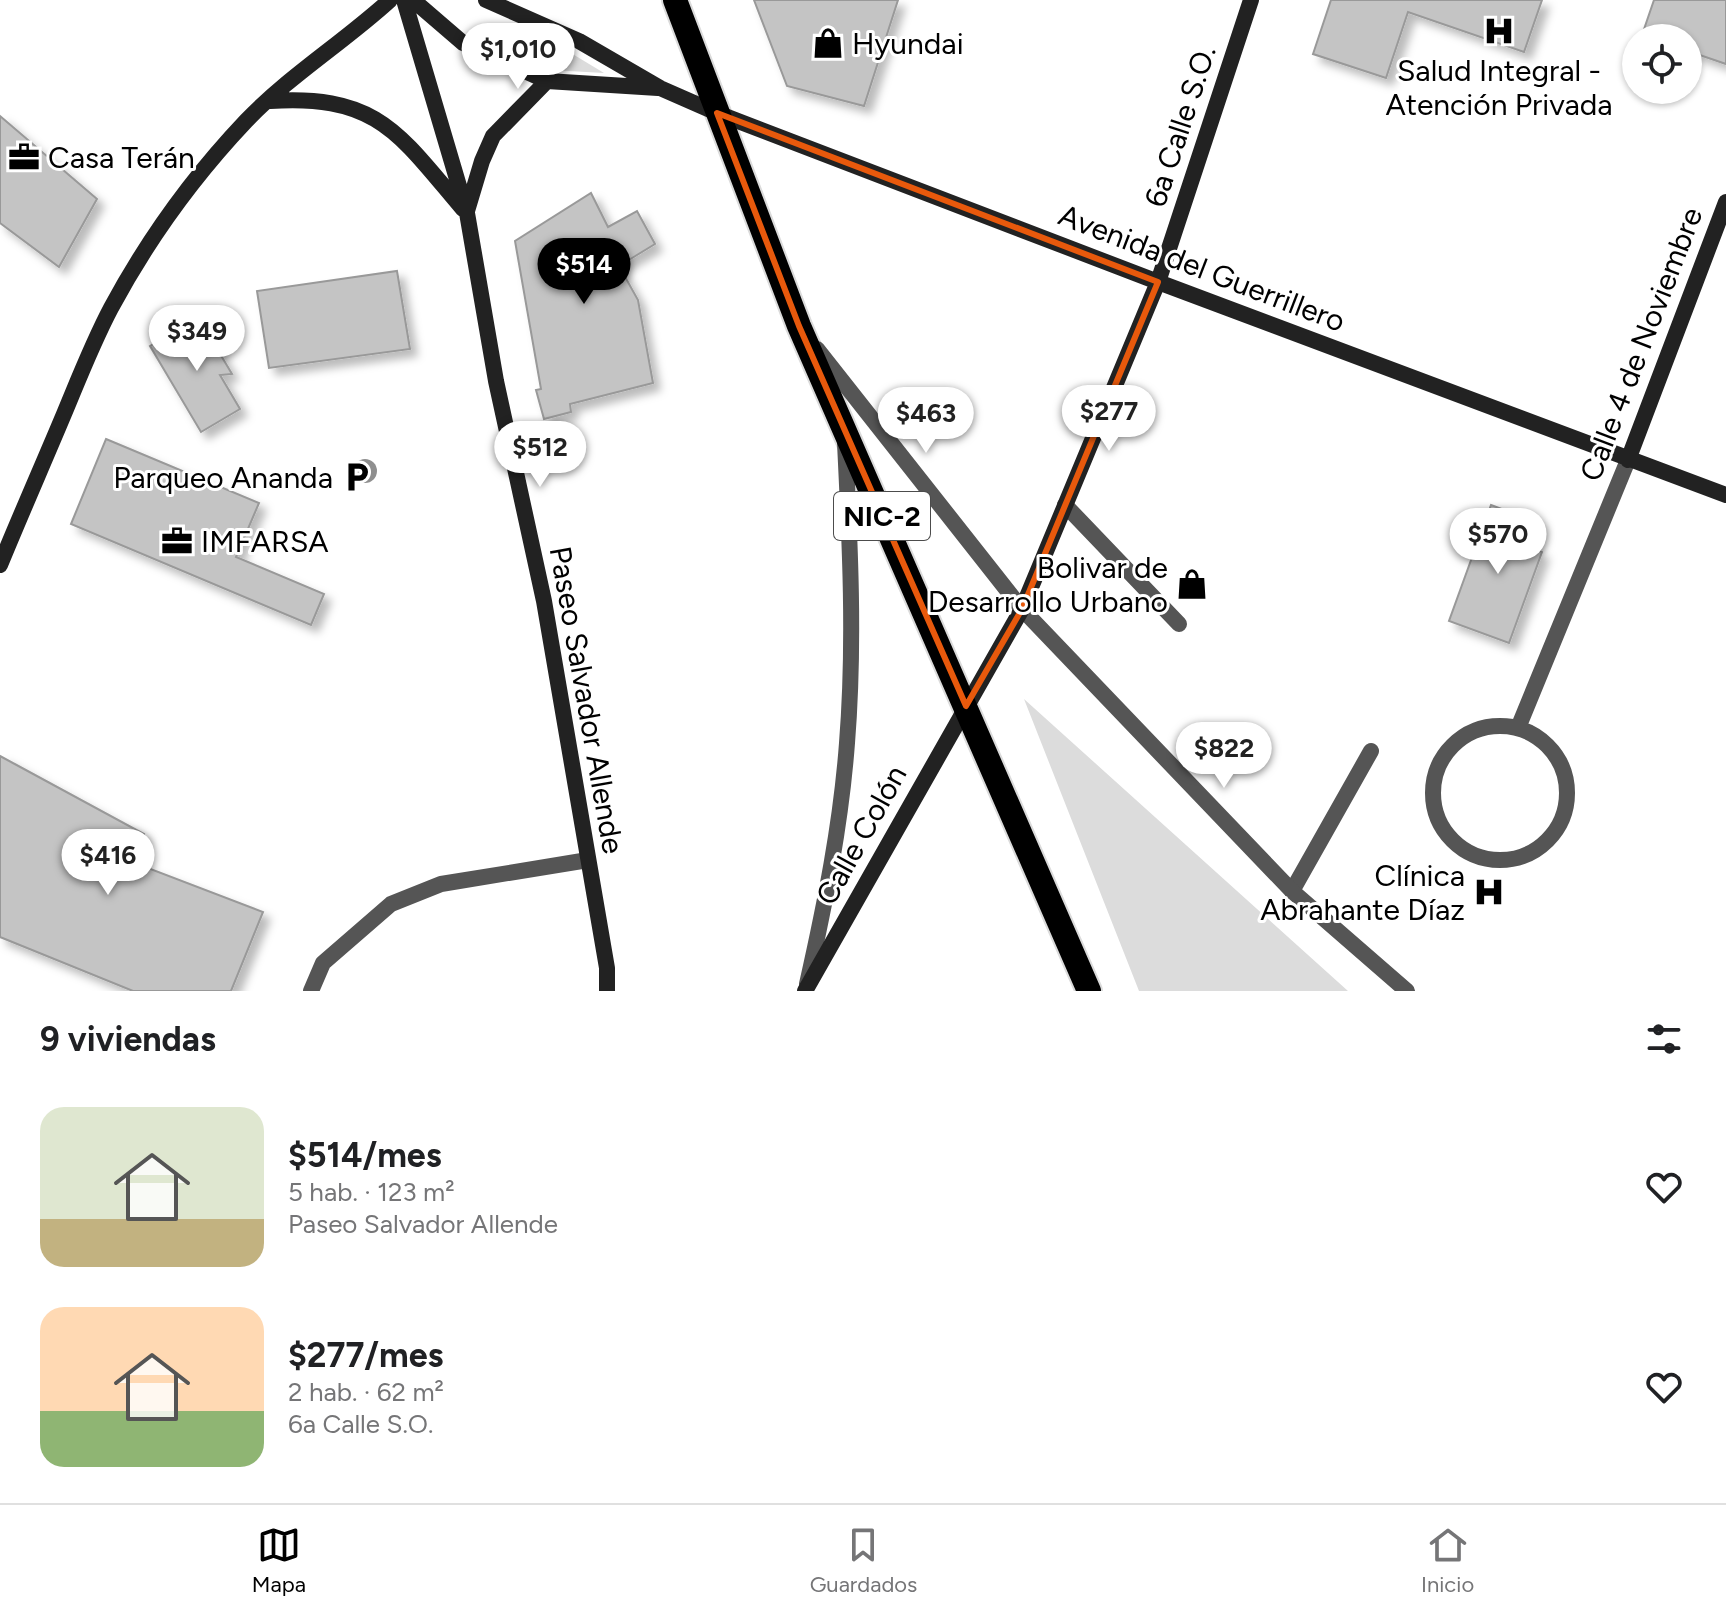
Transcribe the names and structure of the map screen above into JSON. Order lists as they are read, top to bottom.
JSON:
{
  "streets": {
    "highway": ["NIC-2"],
    "street": [
      "6a Calle S.O.",
      "Avenida del Guerrillero",
      "Calle 4 de Noviembre",
      "Paseo Salvador Allende",
      "Calle Colón"
    ]
  },
  "crossings": [
    ["6a Calle S.O.", "Avenida del Guerrillero"],
    ["6a Calle S.O.", "NIC-2"],
    ["6a Calle S.O.", "Calle Colón"],
    ["Avenida del Guerrillero", "Calle 4 de Noviembre"],
    ["Avenida del Guerrillero", "NIC-2"],
    ["NIC-2", "Calle Colón"]
  ],
  "places": {
    "hospital": ["Salud Integral - Atención Privada", "Clínica Abrahante Díaz"],
    "shop": ["Hyundai", "Bolivar de Desarrollo Urbano"],
    "office": ["Casa Terán", "IMFARSA"],
    "parking": ["Parqueo Ananda"]
  },
  "page": {
    "price": [
      "$1,010",
      "$514",
      "$349",
      "$277",
      "$463",
      "$512",
      "$570",
      "$822",
      "$416"
    ],
    "heading": "9 viviendas",
    "list": [
      {
        "name": "$514/mes",
        "note": "5 hab. · 123 m² · Paseo Salvador Allende"
      },
      {
        "name": "$277/mes",
        "note": "2 hab. · 62 m² · 6a Calle S.O."
      }
    ],
    "tabs": ["Mapa", "Guardados", "Inicio"]
  }
}
